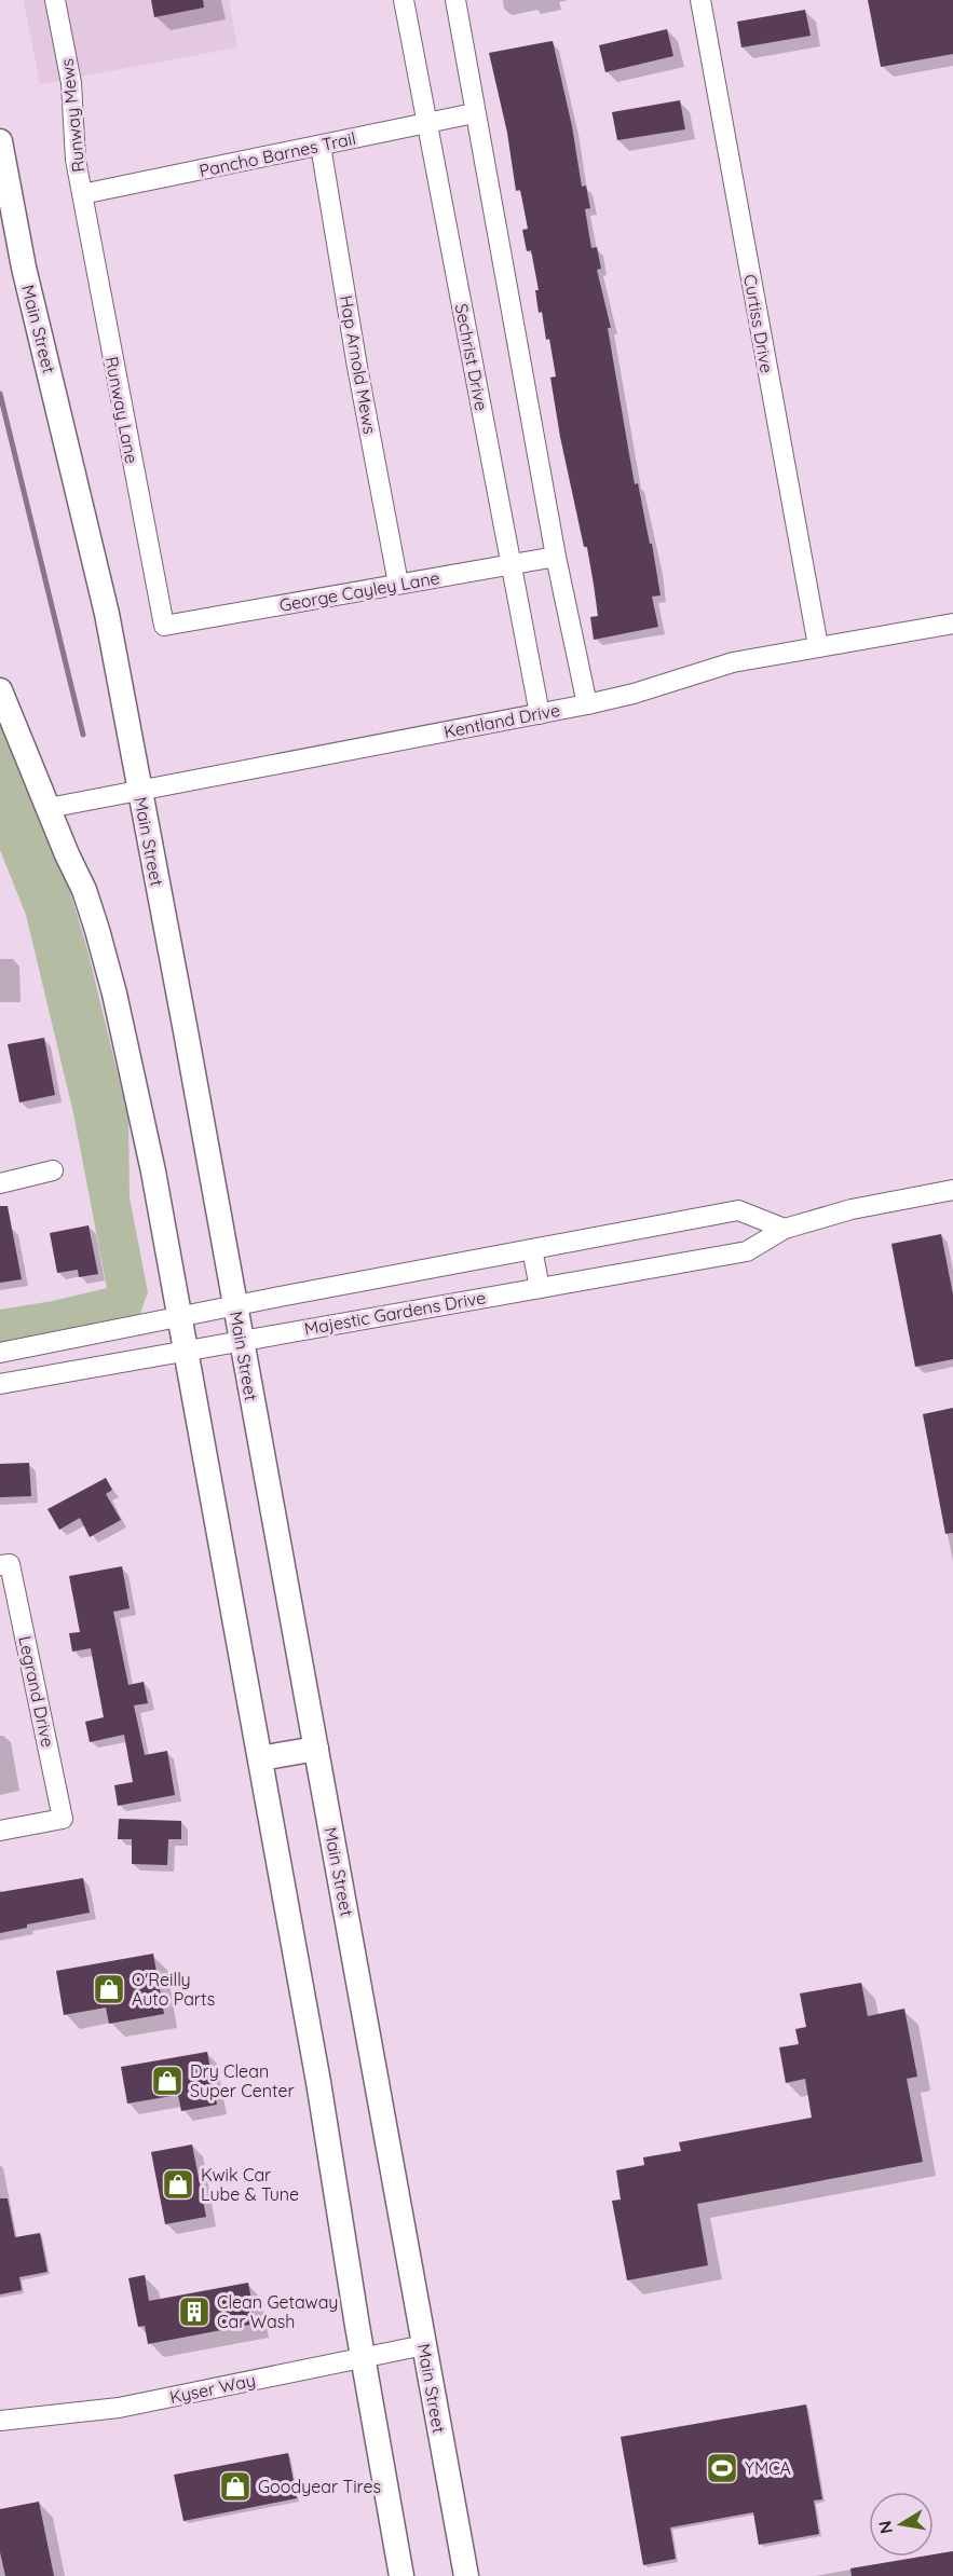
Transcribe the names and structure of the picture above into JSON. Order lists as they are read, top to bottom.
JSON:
{
  "streets": {
    "main road": ["Main Street"],
    "street": [
      "Runway Mews",
      "Pancho Barnes Trail",
      "Curtiss Drive",
      "Sechrist Drive",
      "Hap Arnold Mews",
      "Runway Lane",
      "George Cayley Lane",
      "Kentland Drive",
      "Majestic Gardens Drive",
      "Legrand Drive",
      "Kyser Way"
    ]
  },
  "crossings": [
    ["Runway Mews", "Pancho Barnes Trail"],
    ["Runway Mews", "Runway Lane"],
    ["Pancho Barnes Trail", "Sechrist Drive"],
    ["Pancho Barnes Trail", "Hap Arnold Mews"],
    ["Pancho Barnes Trail", "Runway Lane"],
    ["Curtiss Drive", "Kentland Drive"],
    ["Main Street", "Kentland Drive"],
    ["Main Street", "Majestic Gardens Drive"],
    ["Main Street", "Kyser Way"],
    ["Sechrist Drive", "George Cayley Lane"],
    ["Sechrist Drive", "Kentland Drive"],
    ["Hap Arnold Mews", "George Cayley Lane"],
    ["Runway Lane", "George Cayley Lane"]
  ],
  "places": {
    "shop": [
      "O'Reilly Auto Parts",
      "Dry Clean Super Center",
      "Kwik Car Lube & Tune",
      "Goodyear Tires"
    ],
    "building": ["Clean Getaway Car Wash"],
    "sports": ["YMCA"]
  },
  "north": "left"
}
